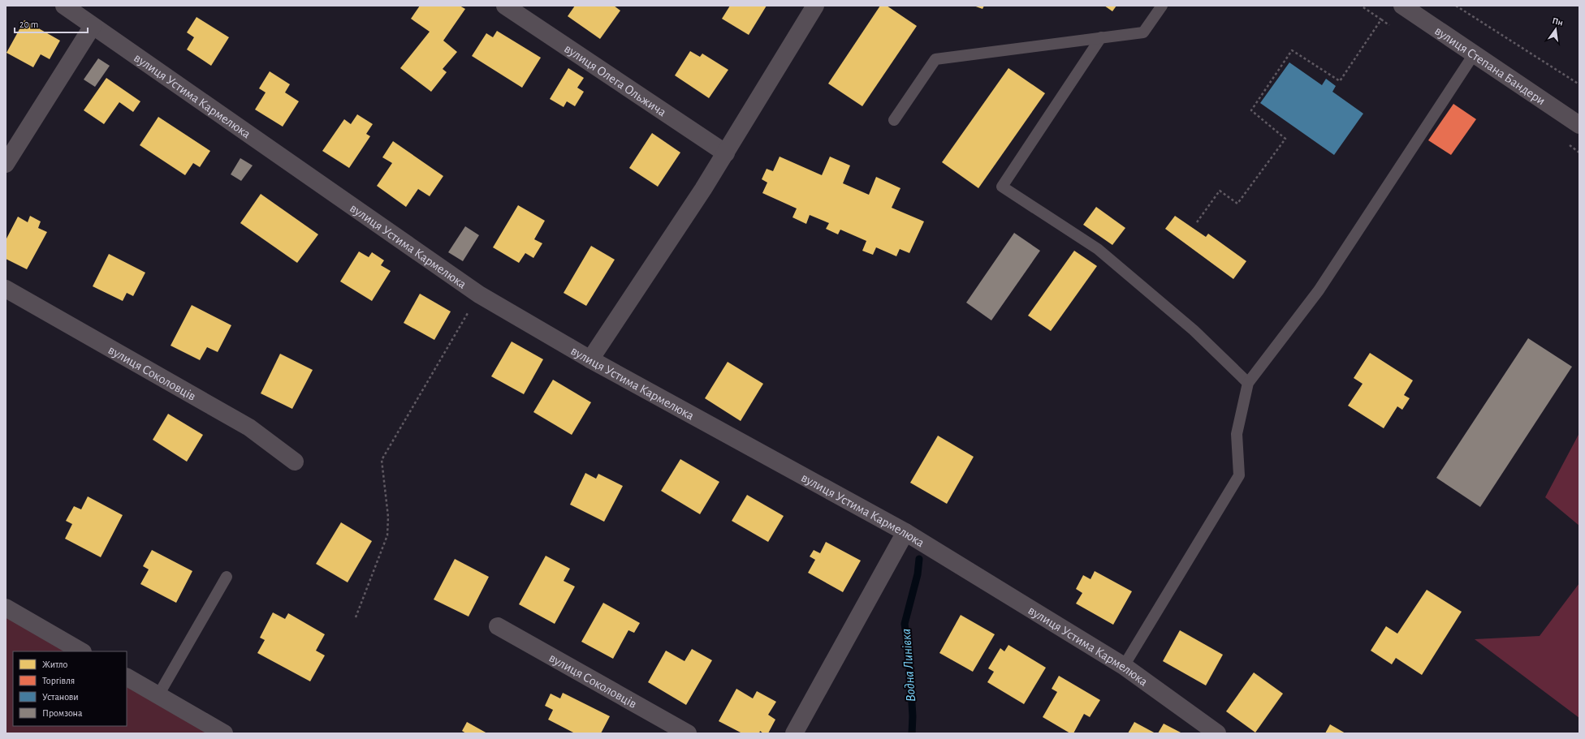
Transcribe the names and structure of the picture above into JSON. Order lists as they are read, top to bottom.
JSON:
{
  "streets": {
    "street": [
      "вулиця Степана Бандери",
      "вулиця Олега Ольжича",
      "вулиця Устима Кармелюка",
      "вулиця Соколовців"
    ]
  },
  "water": ["Водна Линівка"],
  "legend": [
    "Житло",
    "Торгівля",
    "Установи",
    "Промзона"
  ],
  "scale_bar": "20 m",
  "north": "top"
}
